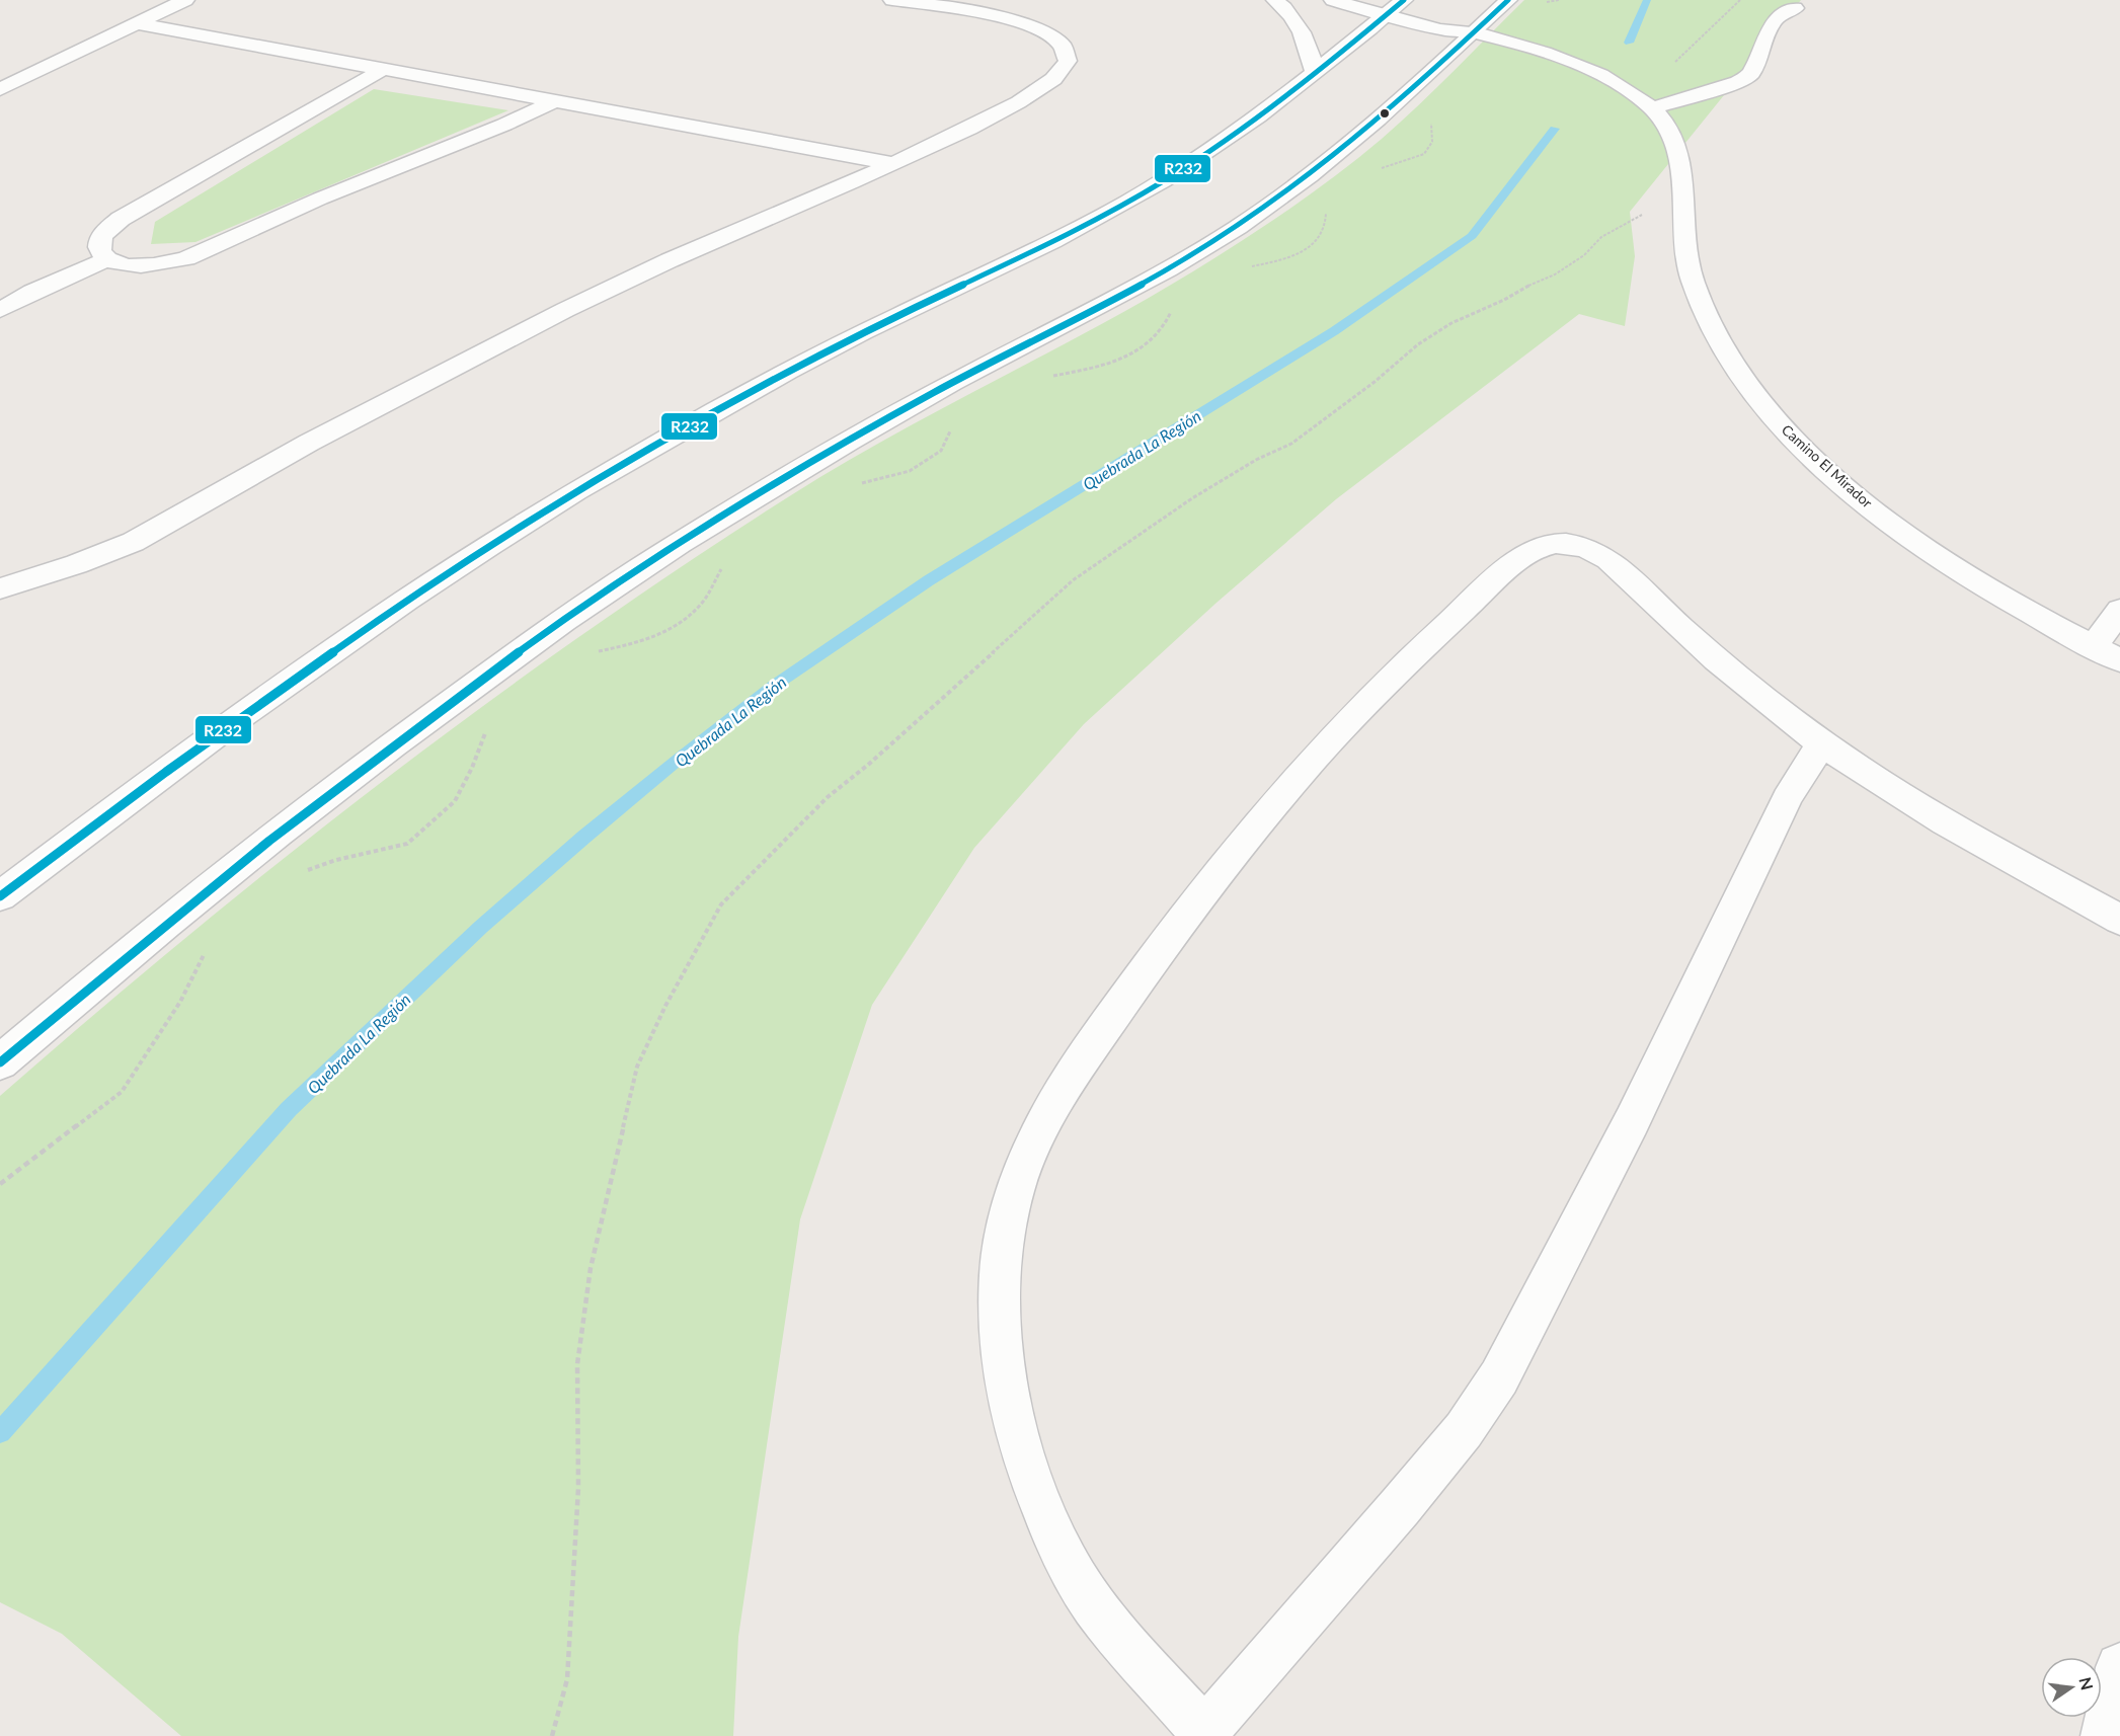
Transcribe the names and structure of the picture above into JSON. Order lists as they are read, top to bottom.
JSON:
{
  "streets": {
    "street": ["Camino El Mirador"]
  },
  "water": ["Quebrada La Región"],
  "lines": ["transit line R232"],
  "north": "right"
}
